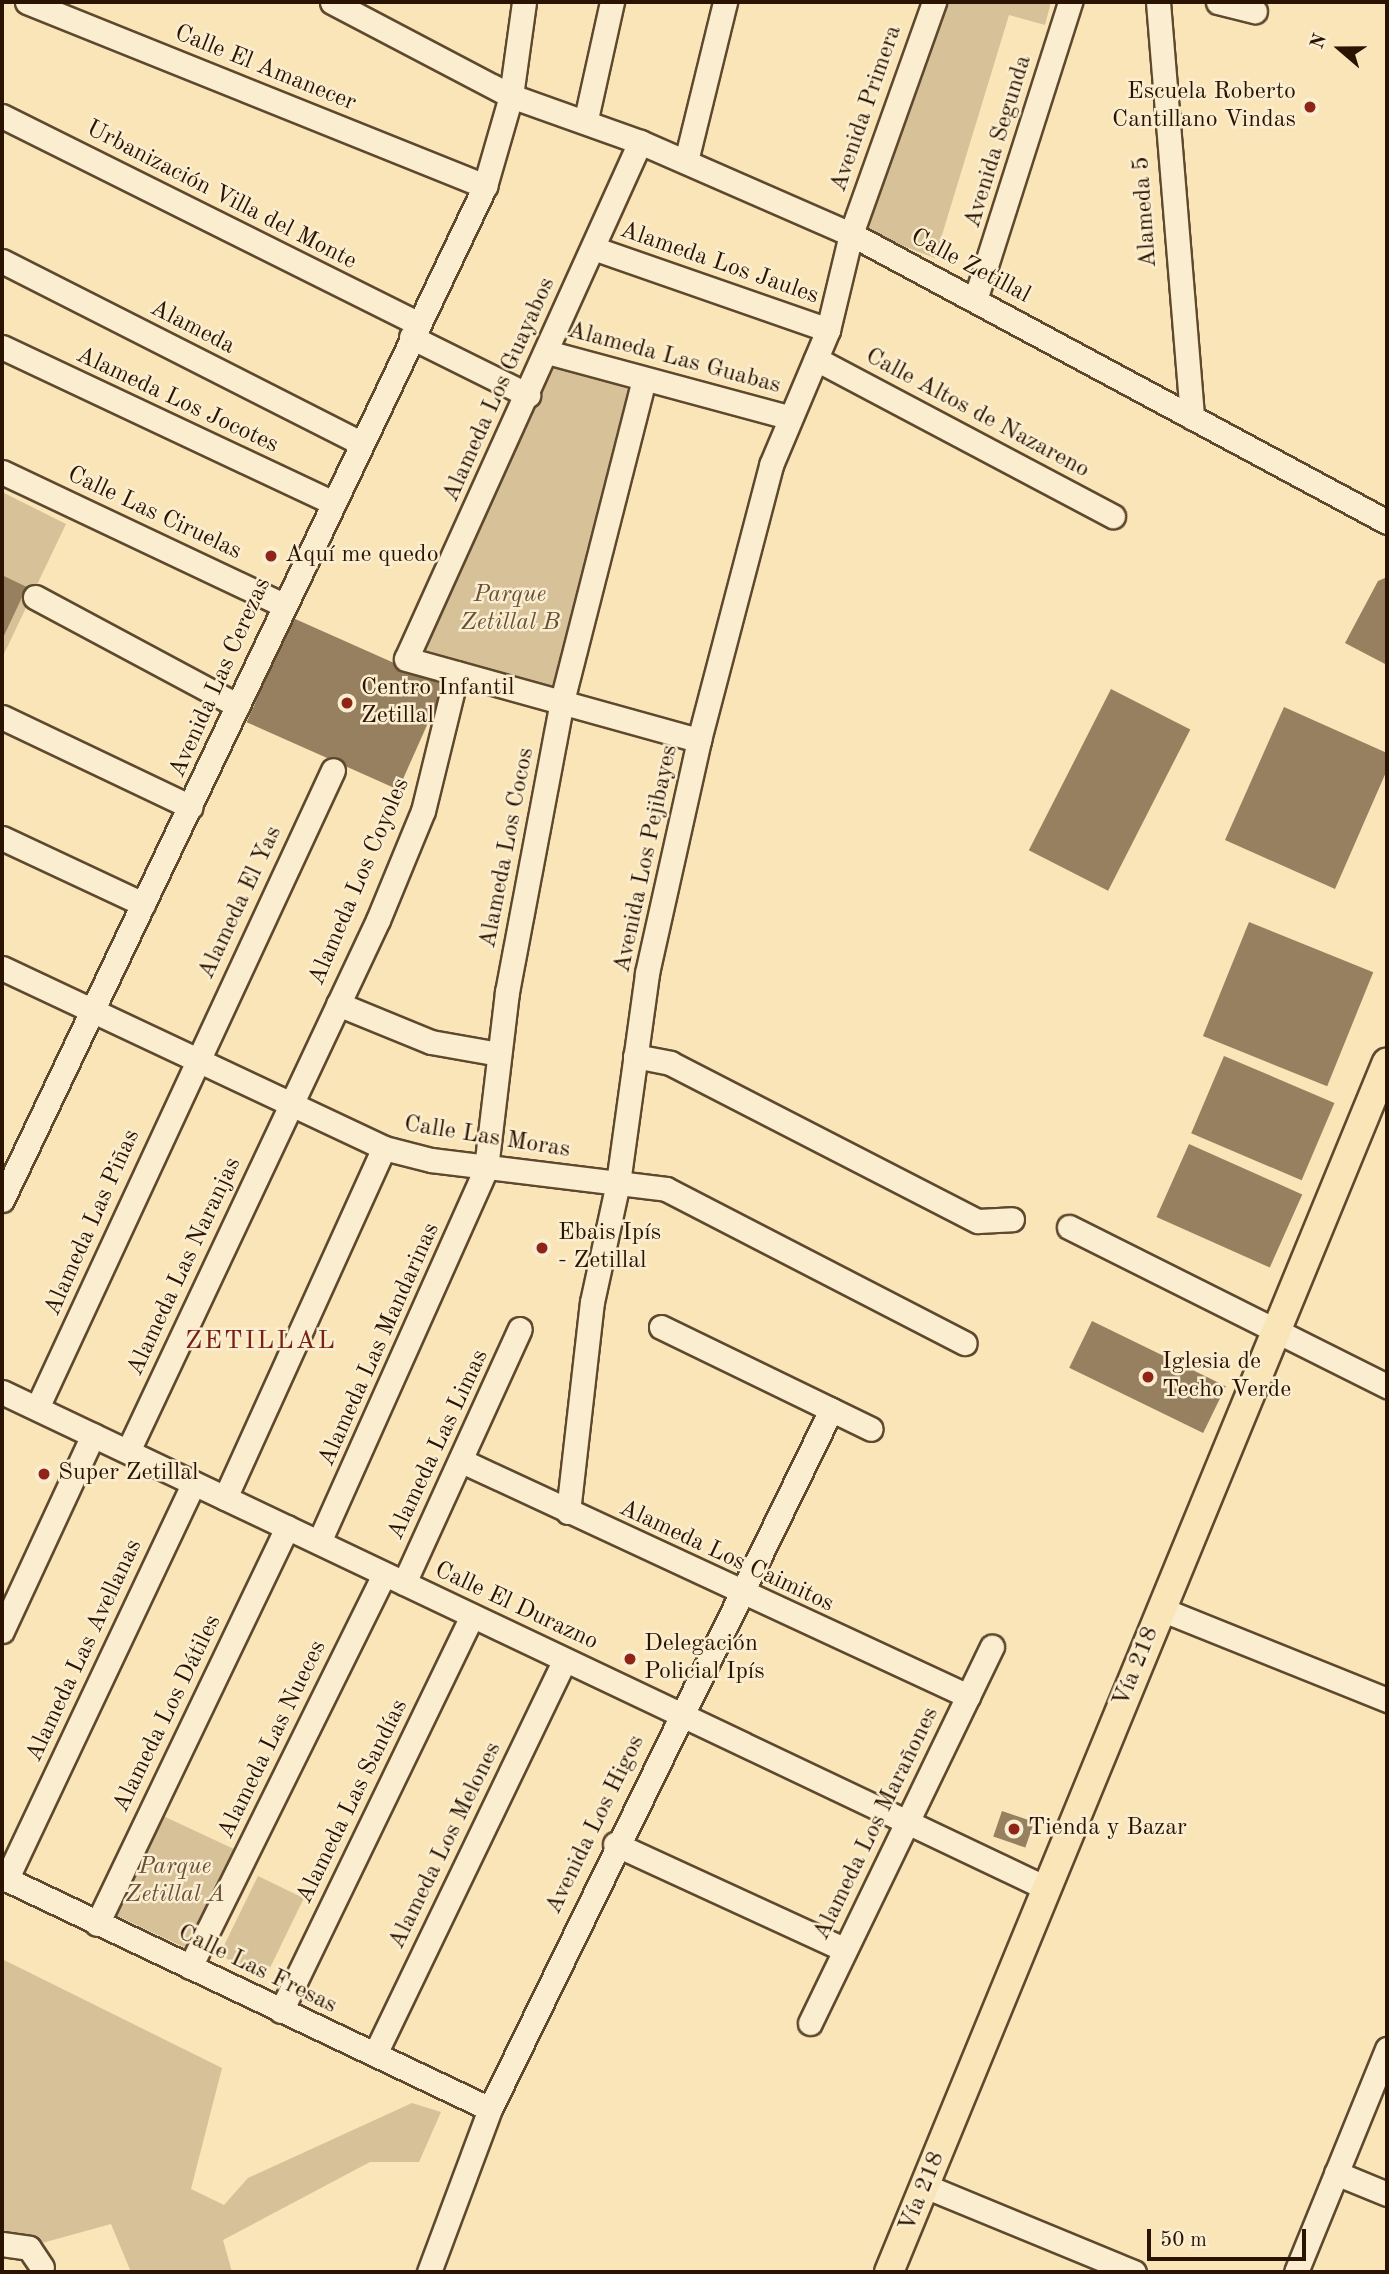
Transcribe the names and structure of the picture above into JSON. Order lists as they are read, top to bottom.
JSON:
{
  "streets": {
    "main road": ["Vía 218"],
    "street": [
      "Calle El Amanecer",
      "Avenida Primera",
      "Avenida Segunda",
      "Urbanización Villa del Monte",
      "Alameda 5",
      "Alameda Los Jaules",
      "Calle Zetillal",
      "Alameda",
      "Alameda Las Guabas",
      "Alameda Los Guayabos",
      "Alameda Los Jocotes",
      "Calle Altos de Nazareno",
      "Calle Las Ciruelas",
      "Avenida Las Cerezas",
      "Alameda Los Cocos",
      "Avenida Los Pejibayes",
      "Alameda Los Coyoles",
      "Alameda El Yas",
      "Calle Las Moras",
      "Alameda Las Piñas",
      "Alameda Las Naranjas",
      "Alameda Las Mandarinas",
      "Alameda Las Limas",
      "Alameda Los Caimitos",
      "Calle El Durazno",
      "Alameda Las Avellanas",
      "Alameda Los Dátiles",
      "Alameda Las Nueces",
      "Alameda Las Sandías",
      "Alameda Los Marañones",
      "Avenida Los Higos",
      "Alameda Los Melones",
      "Calle Las Fresas"
    ]
  },
  "crossings": [
    ["Calle El Amanecer", "Avenida Las Cerezas"],
    ["Avenida Primera", "Calle Zetillal"],
    ["Avenida Primera", "Avenida Los Pejibayes"],
    ["Avenida Segunda", "Calle Zetillal"],
    ["Urbanización Villa del Monte", "Alameda Los Guayabos"],
    ["Urbanización Villa del Monte", "Avenida Las Cerezas"],
    ["Alameda 5", "Calle Zetillal"],
    ["Alameda Los Jaules", "Alameda Los Guayabos"],
    ["Alameda Los Jaules", "Avenida Los Pejibayes"],
    ["Calle Zetillal", "Alameda Los Guayabos"],
    ["Calle Zetillal", "Avenida Las Cerezas"],
    ["Calle Zetillal", "Avenida Los Pejibayes"],
    ["Alameda", "Avenida Las Cerezas"],
    ["Alameda Las Guabas", "Alameda Los Guayabos"],
    ["Alameda Las Guabas", "Alameda Los Cocos"],
    ["Alameda Las Guabas", "Avenida Los Pejibayes"],
    ["Alameda Los Guayabos", "Alameda Los Coyoles"],
    ["Alameda Los Jocotes", "Avenida Las Cerezas"],
    ["Calle Altos de Nazareno", "Avenida Los Pejibayes"],
    ["Calle Las Ciruelas", "Avenida Las Cerezas"],
    ["Avenida Las Cerezas", "Calle Las Moras"],
    ["Alameda Los Cocos", "Calle Las Moras"],
    ["Alameda Los Cocos", "Alameda Las Mandarinas"],
    ["Avenida Los Pejibayes", "Calle Las Moras"],
    ["Avenida Los Pejibayes", "Alameda Los Caimitos"],
    ["Alameda Los Coyoles", "Calle Las Moras"],
    ["Alameda Los Coyoles", "Alameda Las Naranjas"],
    ["Alameda El Yas", "Calle Las Moras"],
    ["Alameda El Yas", "Alameda Las Piñas"],
    ["Calle Las Moras", "Alameda Las Piñas"],
    ["Calle Las Moras", "Alameda Las Naranjas"],
    ["Calle Las Moras", "Alameda Las Mandarinas"],
    ["Alameda Las Piñas", "Calle El Durazno"],
    ["Alameda Las Naranjas", "Calle El Durazno"],
    ["Alameda Las Mandarinas", "Calle El Durazno"],
    ["Alameda Las Limas", "Alameda Los Caimitos"],
    ["Alameda Las Limas", "Calle El Durazno"],
    ["Alameda Las Limas", "Alameda Las Nueces"],
    ["Alameda Los Caimitos", "Alameda Los Marañones"],
    ["Alameda Los Caimitos", "Avenida Los Higos"],
    ["Calle El Durazno", "Alameda Las Avellanas"],
    ["Calle El Durazno", "Vía 218"],
    ["Calle El Durazno", "Alameda Los Dátiles"],
    ["Calle El Durazno", "Alameda Las Nueces"],
    ["Calle El Durazno", "Alameda Las Sandías"],
    ["Calle El Durazno", "Alameda Los Marañones"],
    ["Calle El Durazno", "Avenida Los Higos"],
    ["Calle El Durazno", "Alameda Los Melones"],
    ["Alameda Las Avellanas", "Calle Las Fresas"],
    ["Alameda Los Dátiles", "Calle Las Fresas"],
    ["Alameda Las Nueces", "Calle Las Fresas"],
    ["Alameda Las Sandías", "Calle Las Fresas"],
    ["Avenida Los Higos", "Calle Las Fresas"],
    ["Alameda Los Melones", "Calle Las Fresas"]
  ],
  "districts": ["ZETILLAL"],
  "parks": ["Parque Zetillal B", "Parque Zetillal A"],
  "places": [
    "Escuela Roberto Cantillano Vindas",
    "Aquí me quedo",
    "Centro Infantil Zetillal",
    "Ebais Ipís - Zetillal",
    "Iglesia de Techo Verde",
    "Super Zetillal",
    "Delegación Policial Ipís",
    "Tienda y Bazar"
  ],
  "scale_bar": "50 m",
  "north": "left"
}
